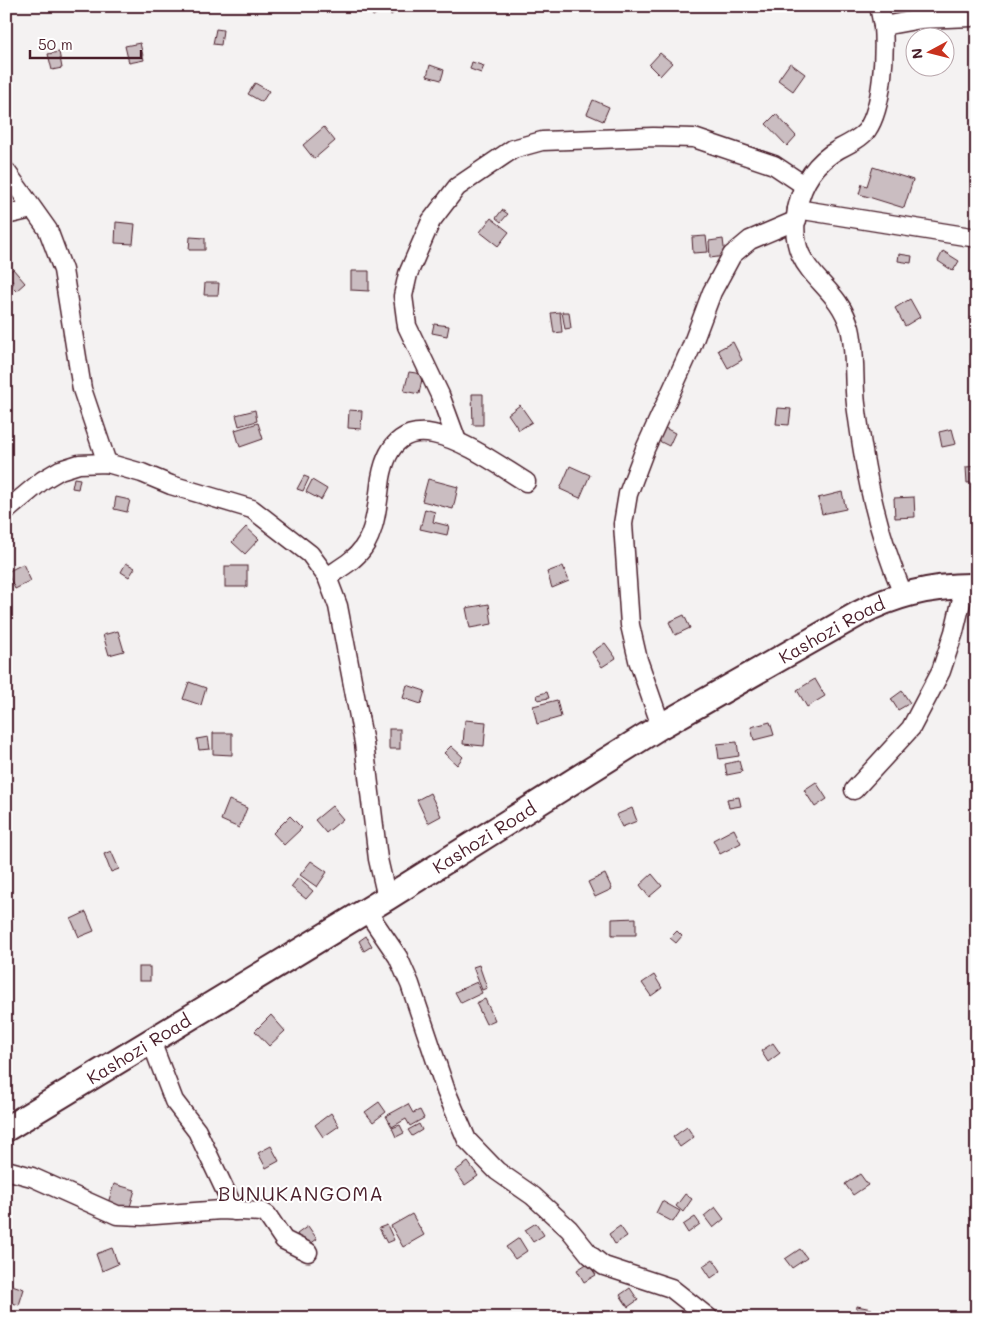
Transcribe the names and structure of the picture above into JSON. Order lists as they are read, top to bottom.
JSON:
{
  "streets": {
    "main road": ["Kashozi Road"]
  },
  "districts": ["BUNUKANGOMA"],
  "scale_bar": "50 m",
  "north": "left"
}
